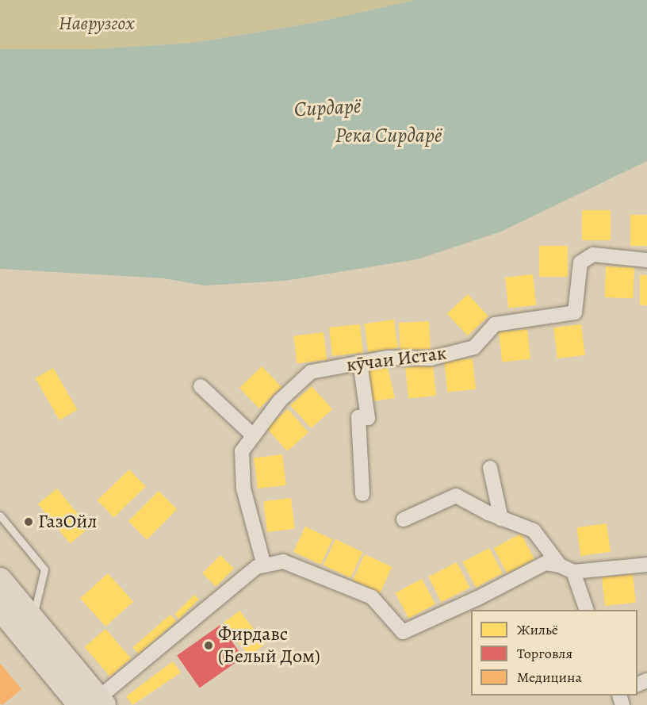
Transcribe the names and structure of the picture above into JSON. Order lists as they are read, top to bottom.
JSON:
{
  "streets": {
    "street": ["кӯчаи Истак"]
  },
  "water": ["Сирдарё", "Река Сирдарё"],
  "parks": ["Наврузгох"],
  "places": ["ГазОйл", "Фирдавс (Белый Дом)"],
  "legend": ["Жильё", "Торговля", "Медицина"]
}
